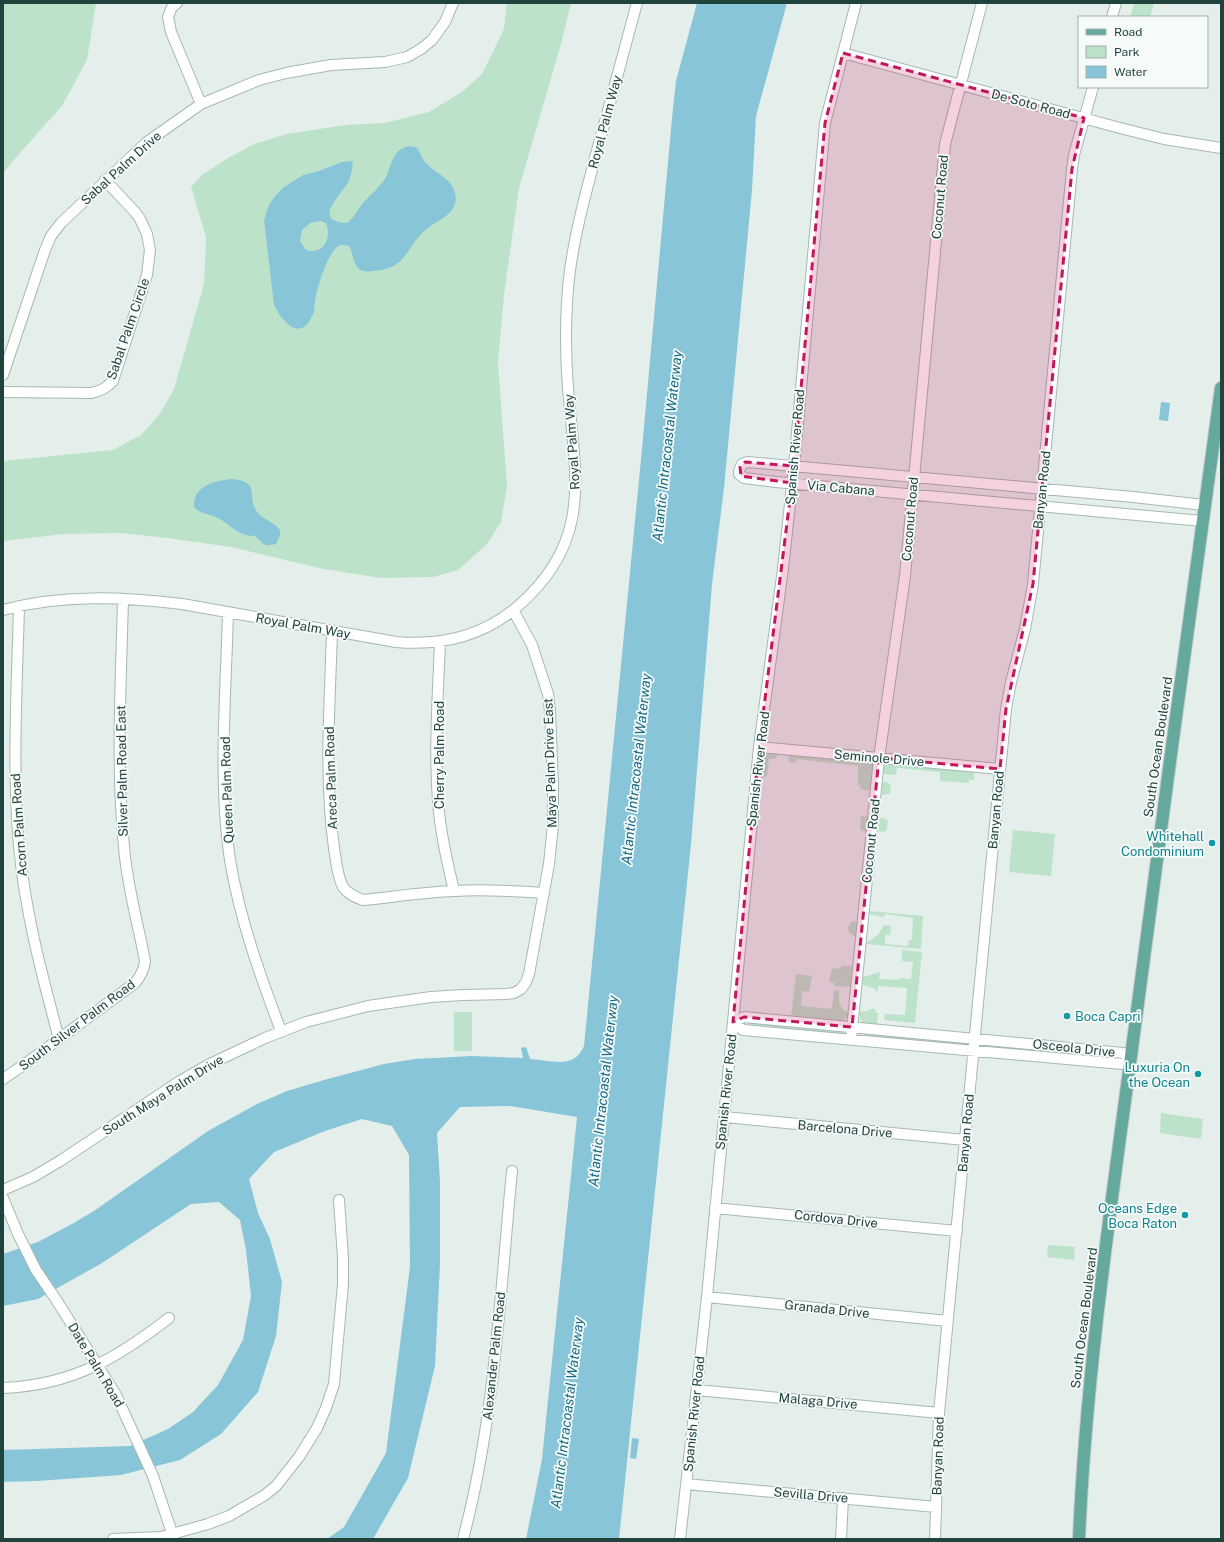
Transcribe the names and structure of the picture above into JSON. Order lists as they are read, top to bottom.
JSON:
{
  "streets": {
    "main road": ["South Ocean Boulevard"],
    "street": [
      "De Soto Road",
      "Royal Palm Way",
      "Sabal Palm Drive",
      "Coconut Road",
      "Sabal Palm Circle",
      "Spanish River Road",
      "Via Cabana",
      "Banyan Road",
      "Cherry Palm Road",
      "Seminole Drive",
      "Maya Palm Drive East",
      "Silver Palm Road East",
      "Areca Palm Road",
      "Queen Palm Road",
      "Acorn Palm Road",
      "South Silver Palm Road",
      "Osceola Drive",
      "South Maya Palm Drive",
      "Barcelona Drive",
      "Cordova Drive",
      "Granada Drive",
      "Alexander Palm Road",
      "Date Palm Road",
      "Malaga Drive",
      "Sevilla Drive"
    ]
  },
  "crossings": [
    ["De Soto Road", "Coconut Road"],
    ["De Soto Road", "Spanish River Road"],
    ["De Soto Road", "Banyan Road"],
    ["Royal Palm Way", "Cherry Palm Road"],
    ["Royal Palm Way", "Maya Palm Drive East"],
    ["Royal Palm Way", "Silver Palm Road East"],
    ["Royal Palm Way", "Areca Palm Road"],
    ["Royal Palm Way", "Queen Palm Road"],
    ["Royal Palm Way", "Acorn Palm Road"],
    ["Sabal Palm Drive", "Sabal Palm Circle"],
    ["Coconut Road", "Via Cabana"],
    ["Coconut Road", "Seminole Drive"],
    ["Coconut Road", "Osceola Drive"],
    ["Spanish River Road", "Via Cabana"],
    ["Spanish River Road", "Seminole Drive"],
    ["Spanish River Road", "Osceola Drive"],
    ["Spanish River Road", "Barcelona Drive"],
    ["Spanish River Road", "Cordova Drive"],
    ["Spanish River Road", "Granada Drive"],
    ["Spanish River Road", "Malaga Drive"],
    ["Spanish River Road", "Sevilla Drive"],
    ["Via Cabana", "Banyan Road"],
    ["Via Cabana", "South Ocean Boulevard"],
    ["Banyan Road", "Seminole Drive"],
    ["Banyan Road", "Osceola Drive"],
    ["Banyan Road", "Barcelona Drive"],
    ["Banyan Road", "Cordova Drive"],
    ["Banyan Road", "Granada Drive"],
    ["Banyan Road", "Malaga Drive"],
    ["Banyan Road", "Sevilla Drive"],
    ["South Ocean Boulevard", "Osceola Drive"],
    ["Cherry Palm Road", "Areca Palm Road"],
    ["Maya Palm Drive East", "Areca Palm Road"],
    ["Maya Palm Drive East", "South Maya Palm Drive"],
    ["Silver Palm Road East", "South Silver Palm Road"],
    ["Queen Palm Road", "South Maya Palm Drive"],
    ["Acorn Palm Road", "South Silver Palm Road"]
  ],
  "water": ["Atlantic Intracoastal Waterway"],
  "places": [
    "Whitehall Condominium",
    "Boca Capri",
    "Luxuria On the Ocean",
    "Oceans Edge Boca Raton"
  ],
  "legend": ["Road", "Park", "Water"]
}
